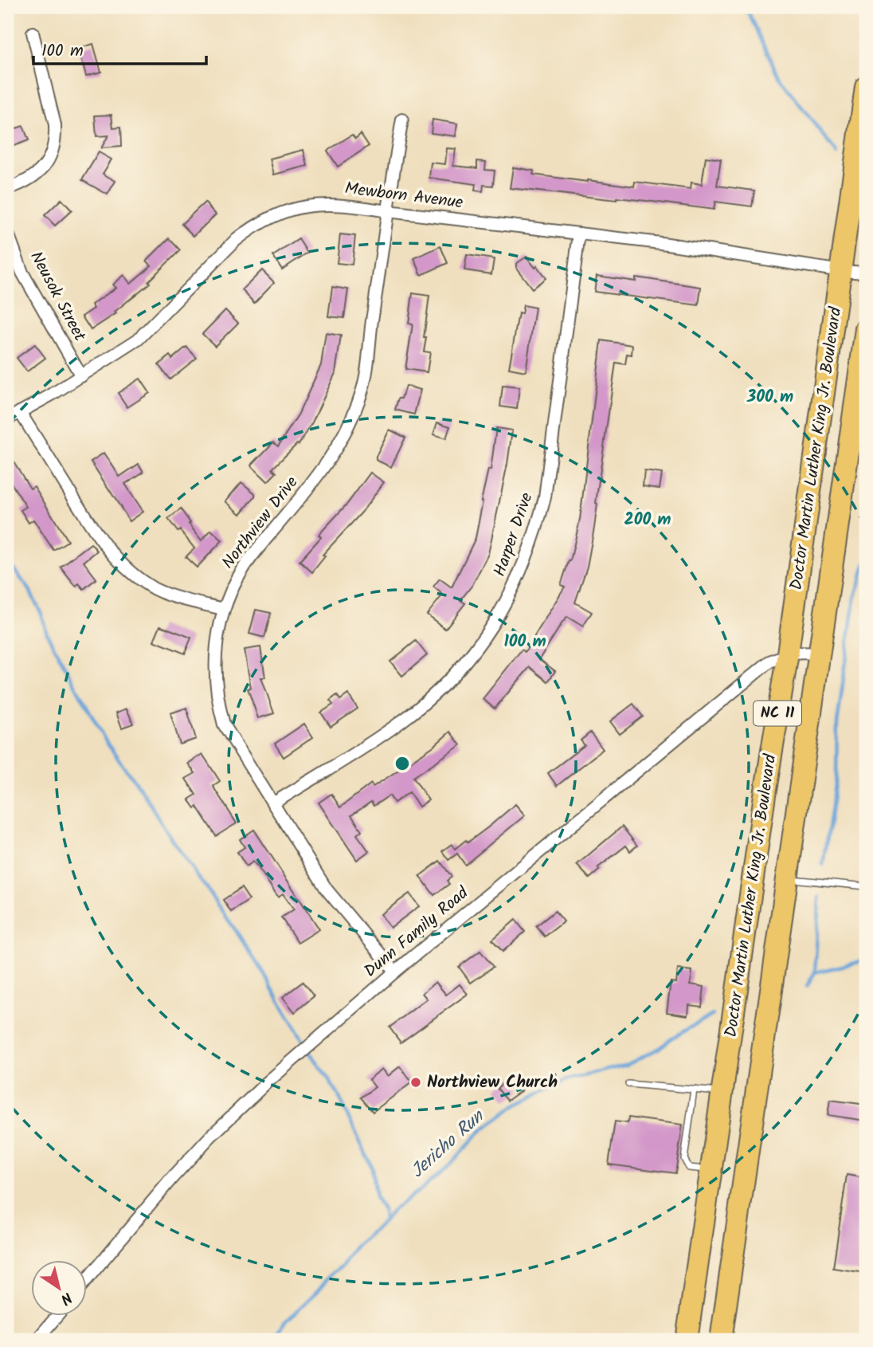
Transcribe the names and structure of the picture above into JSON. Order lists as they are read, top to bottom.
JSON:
{
  "streets": {
    "highway": ["Doctor Martin Luther King Jr. Boulevard", "NC 11"],
    "street": [
      "Mewborn Avenue",
      "Neusok Street",
      "Northview Drive",
      "Harper Drive",
      "Dunn Family Road"
    ]
  },
  "crossings": [
    ["Mewborn Avenue", "Neusok Street"],
    ["Mewborn Avenue", "Doctor Martin Luther King Jr. Boulevard"],
    ["Mewborn Avenue", "Northview Drive"],
    ["Mewborn Avenue", "Harper Drive"],
    ["Doctor Martin Luther King Jr. Boulevard", "Dunn Family Road"],
    ["Northview Drive", "Harper Drive"],
    ["Northview Drive", "Dunn Family Road"]
  ],
  "water": ["Jericho Run"],
  "places": ["Northview Church"],
  "scale_bar": "100 m",
  "north": "bottom right",
  "rings": ["300 m", "200 m", "100 m"]
}
